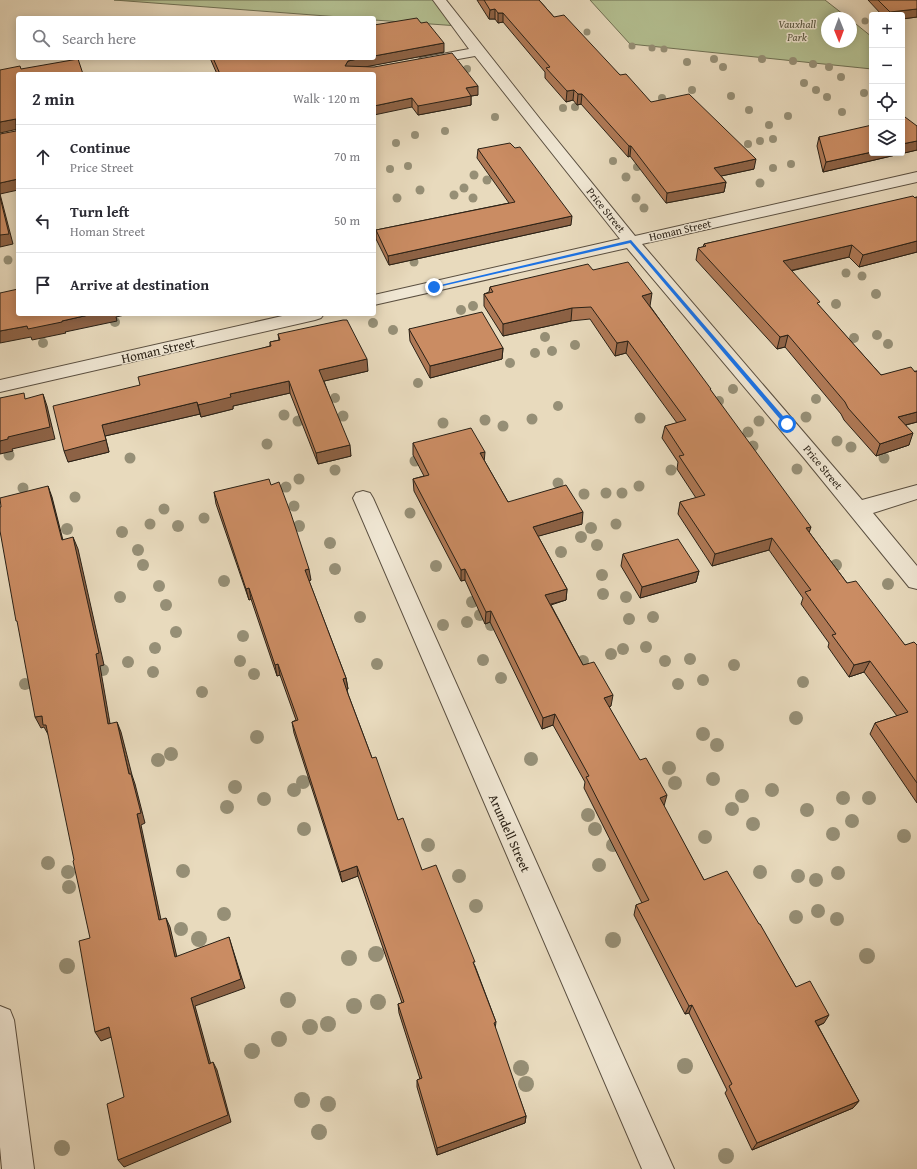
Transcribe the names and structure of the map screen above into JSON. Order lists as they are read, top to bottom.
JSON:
{
  "streets": {
    "street": ["Price Street", "Homan Street", "Arundell Street"]
  },
  "crossings": [
    ["Price Street", "Homan Street"]
  ],
  "parks": ["Vauxhall Park"],
  "north": "bottom",
  "page": {
    "map_buttons": ["+", "−"],
    "search": "Search here",
    "heading": ["2 min", "Walk · 120 m"],
    "list": [
      ["Continue", "Price Street", "70 m"],
      ["Turn left", "Homan Street", "50 m"],
      "Arrive at destination"
    ]
  }
}
